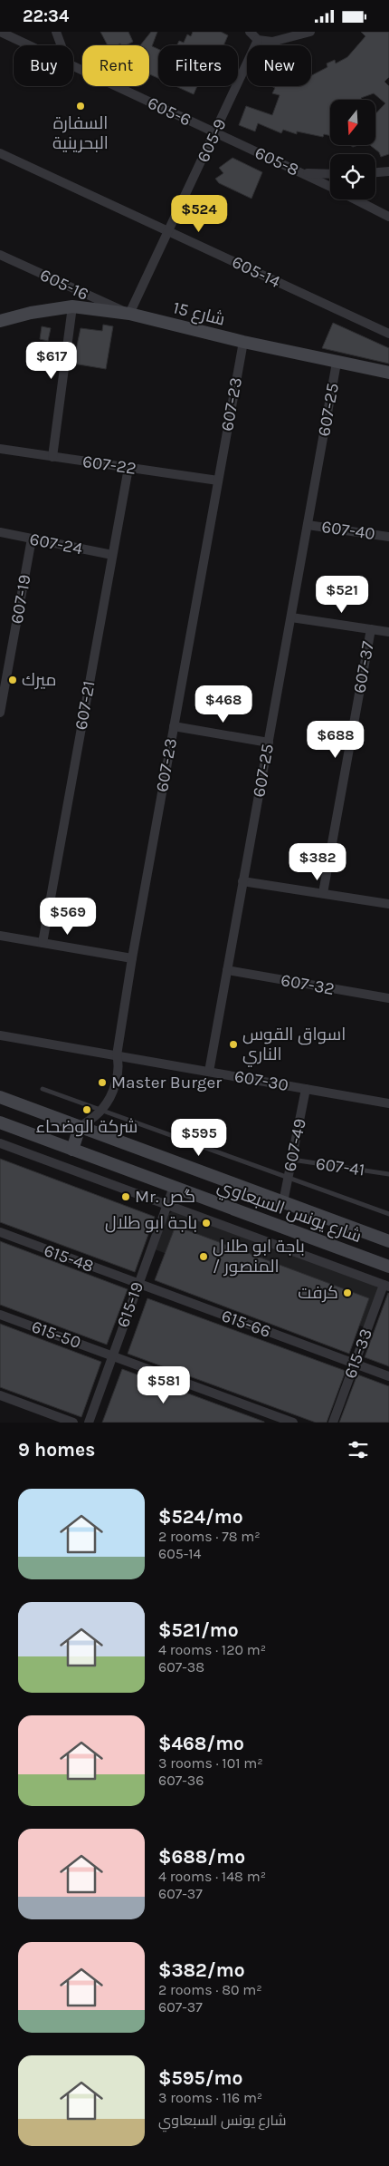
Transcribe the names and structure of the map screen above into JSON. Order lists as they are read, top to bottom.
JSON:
{
  "streets": {
    "main road": ["شارع 15", "شارع يونس السبعاوي"],
    "street": [
      "605-6",
      "605-9",
      "605-8",
      "605-14",
      "605-16",
      "607-23",
      "607-25",
      "607-22",
      "607-40",
      "607-24",
      "607-19",
      "607-37",
      "607-21",
      "607-32",
      "607-30",
      "607-49",
      "615-48",
      "615-19",
      "615-66",
      "615-50",
      "615-33"
    ],
    "lane": ["607-41"]
  },
  "crossings": [
    ["605-6", "605-9"],
    ["605-6", "605-8"],
    ["605-9", "605-8"],
    ["605-9", "605-14"],
    ["605-9", "605-16"],
    ["605-9", "شارع 15"],
    ["605-16", "شارع 15"],
    ["شارع 15", "607-23"],
    ["شارع 15", "607-25"],
    ["607-23", "607-22"],
    ["607-23", "607-30"],
    ["607-25", "607-40"],
    ["607-25", "607-32"],
    ["607-25", "607-30"],
    ["607-22", "607-21"],
    ["607-24", "607-19"],
    ["607-24", "607-21"],
    ["607-30", "607-49"],
    ["607-49", "607-41"],
    ["607-49", "شارع يونس السبعاوي"],
    ["شارع يونس السبعاوي", "615-19"],
    ["615-48", "615-19"],
    ["615-48", "615-66"],
    ["615-19", "615-66"],
    ["615-19", "615-50"],
    ["615-66", "615-33"]
  ],
  "places": [
    "السفارة البحرينية",
    "ميرك",
    "اسواق القوس الناري",
    "Master Burger",
    "شركة الوضحاء",
    "Mr. گص",
    "باجة ابو طلال",
    "باجة ابو طلال / المنصور",
    "كرفت"
  ],
  "north": "bottom",
  "page": {
    "status": "22:34",
    "chip": [
      "Buy",
      "Rent",
      "Filters",
      "New"
    ],
    "price": [
      "$524",
      "$617",
      "$521",
      "$468",
      "$688",
      "$382",
      "$569",
      "$595",
      "$581"
    ],
    "heading": "9 homes",
    "list": [
      {
        "name": "$524/mo",
        "note": "2 rooms · 78 m² · 605-14"
      },
      {
        "name": "$521/mo",
        "note": "4 rooms · 120 m² · 607-38"
      },
      {
        "name": "$468/mo",
        "note": "3 rooms · 101 m² · 607-36"
      },
      {
        "name": "$688/mo",
        "note": "4 rooms · 148 m² · 607-37"
      },
      {
        "name": "$382/mo",
        "note": "2 rooms · 80 m² · 607-37"
      },
      {
        "name": "$595/mo",
        "note": "3 rooms · 116 m² · شارع يونس السبعاوي"
      }
    ]
  }
}
